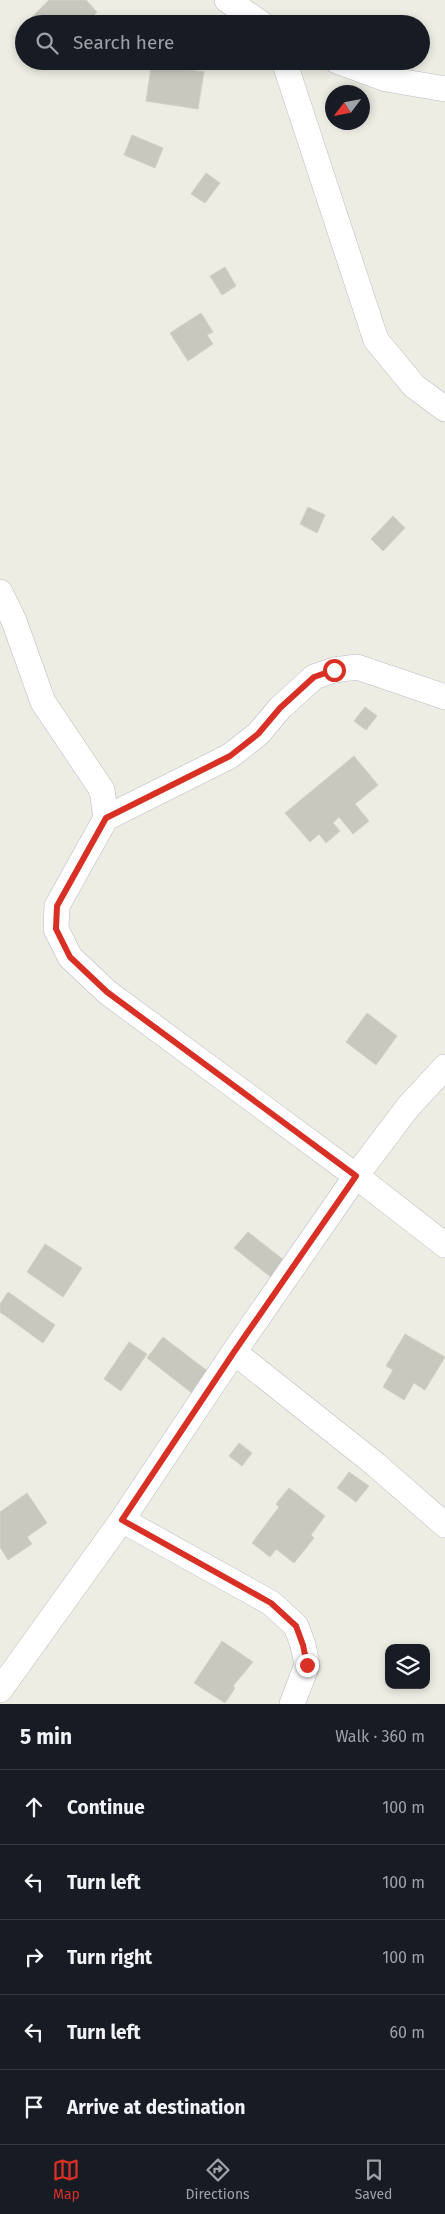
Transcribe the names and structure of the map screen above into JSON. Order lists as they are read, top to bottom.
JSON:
{
  "north": "bottom left",
  "page": {
    "search": "Search here",
    "heading": ["5 min", "Walk · 360 m"],
    "list": [
      ["Continue", "100 m"],
      ["Turn left", "100 m"],
      ["Turn right", "100 m"],
      ["Turn left", "60 m"],
      "Arrive at destination"
    ],
    "nav": ["Map", "Directions", "Saved"]
  }
}
